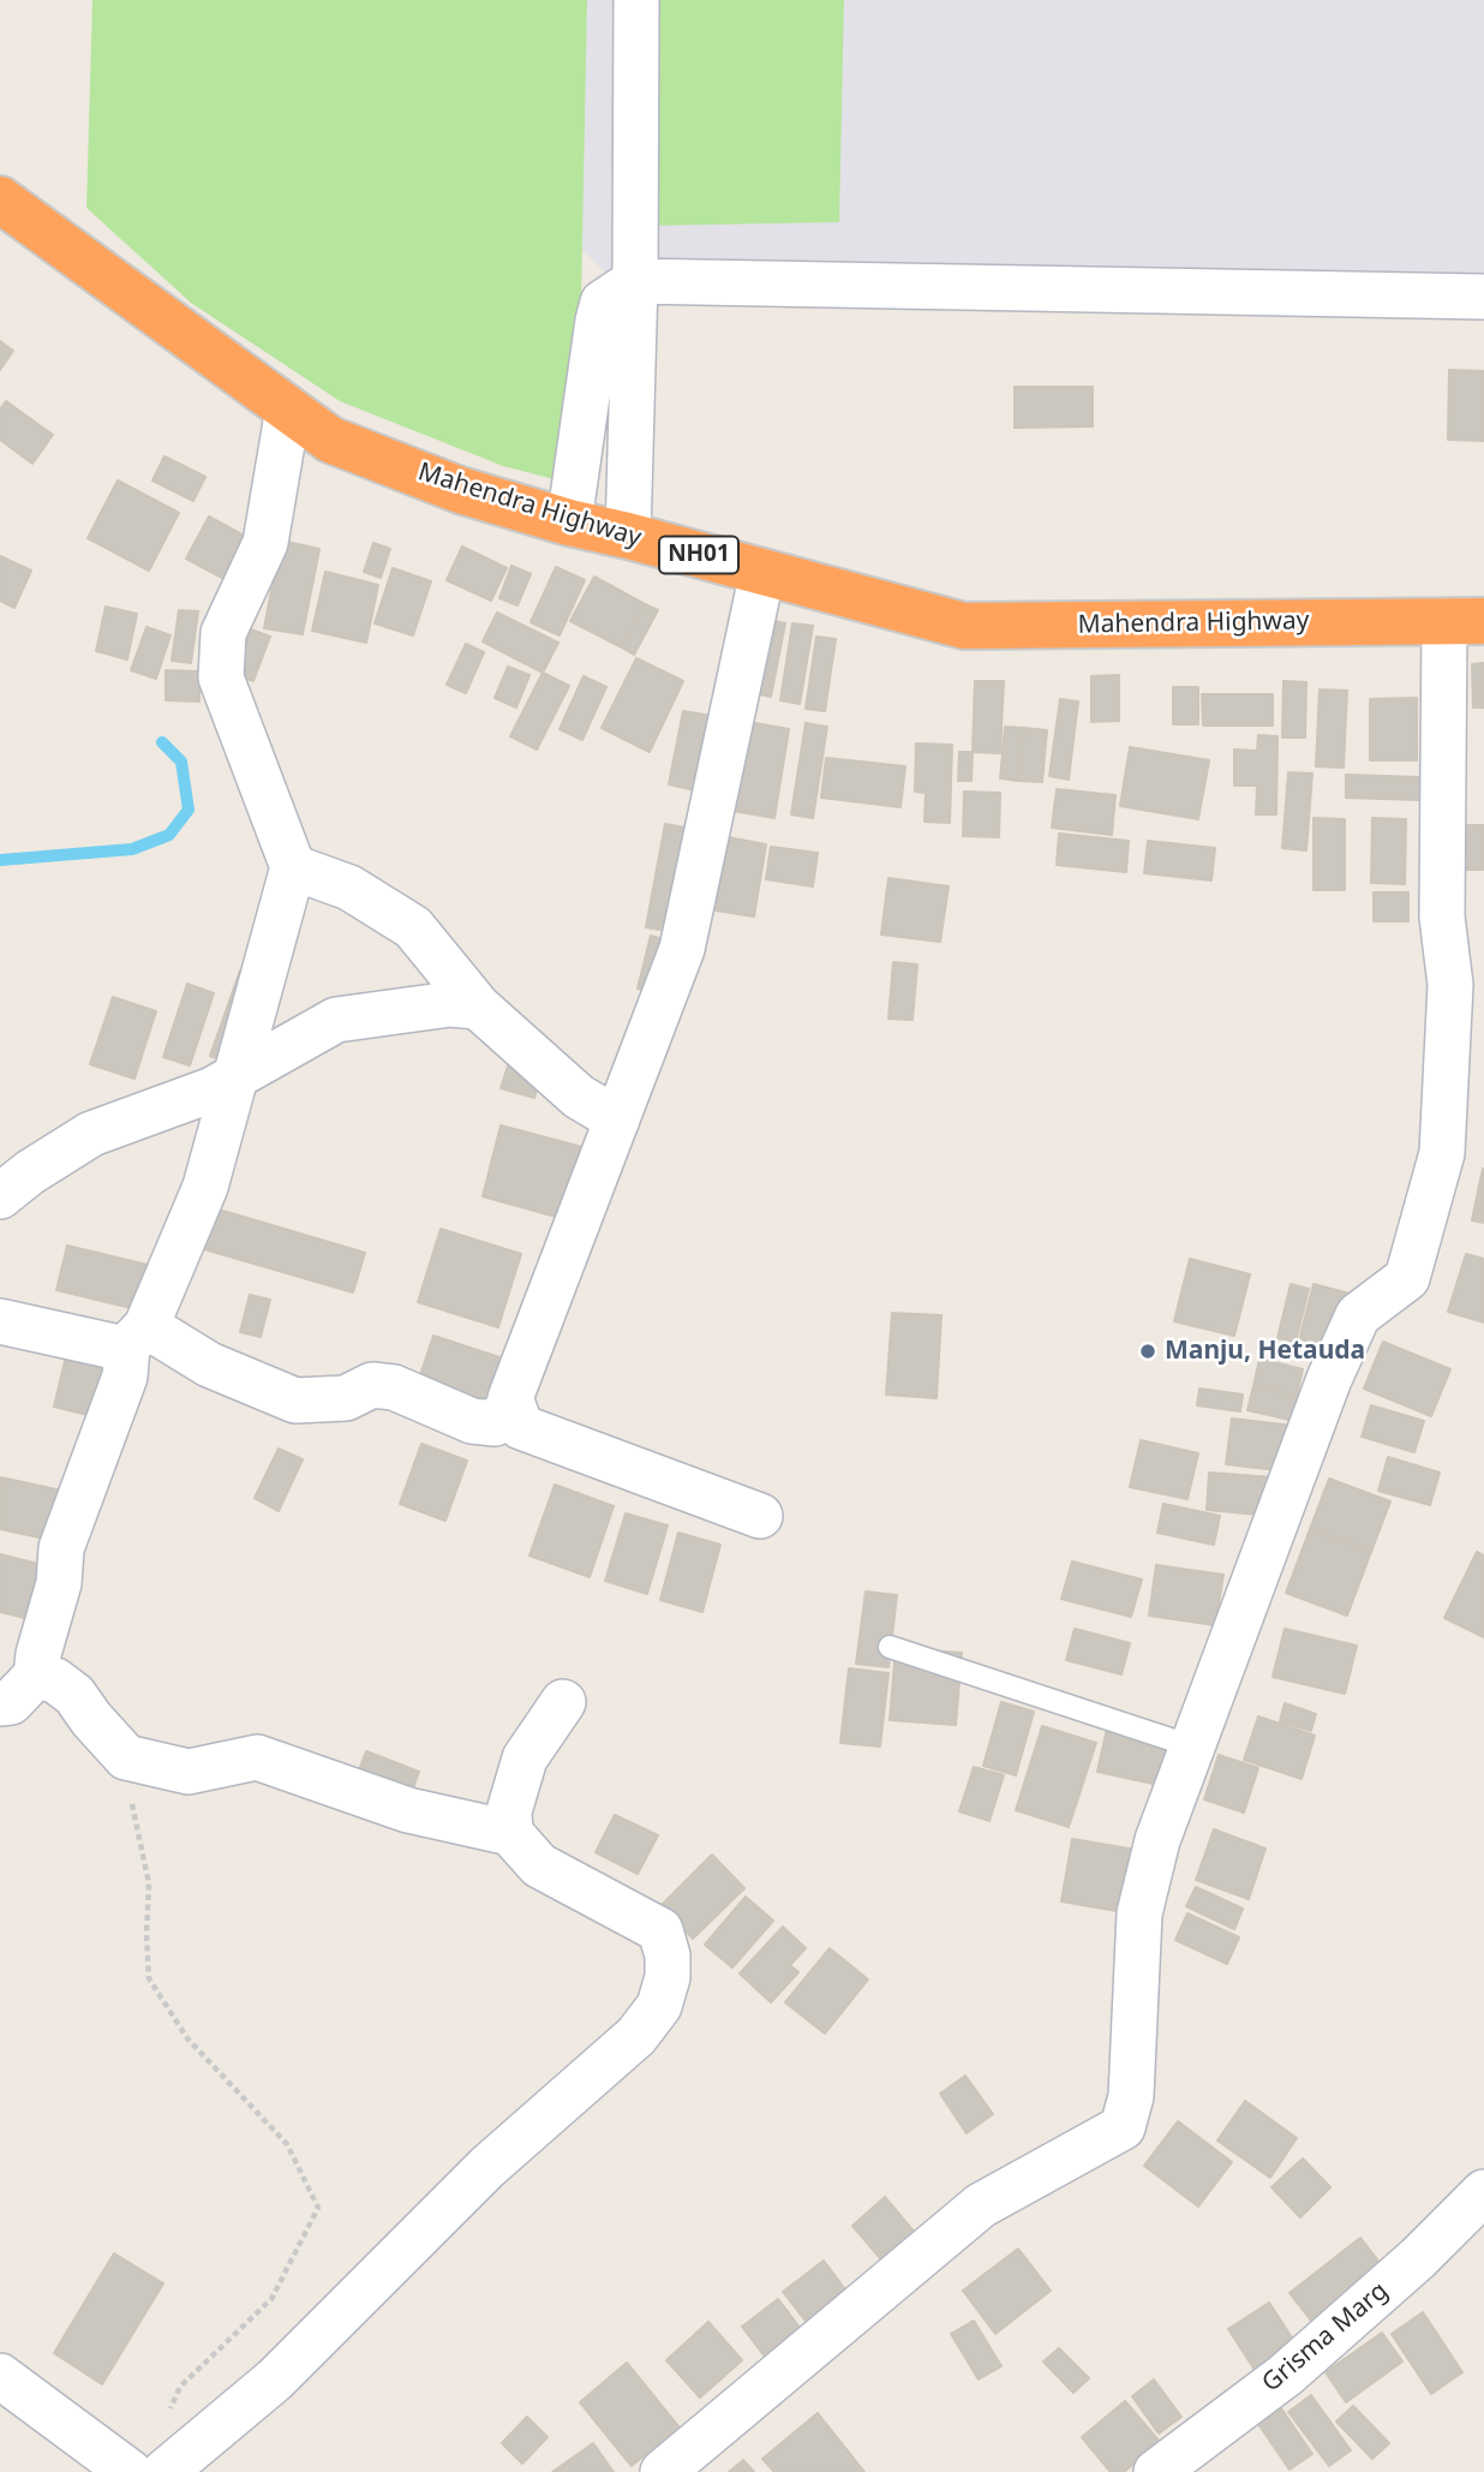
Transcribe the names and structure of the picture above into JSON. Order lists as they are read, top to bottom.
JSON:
{
  "streets": {
    "highway": ["Mahendra Highway", "NH01"],
    "street": ["Grisma Marg"]
  },
  "places": ["Manju, Hetauda"]
}
